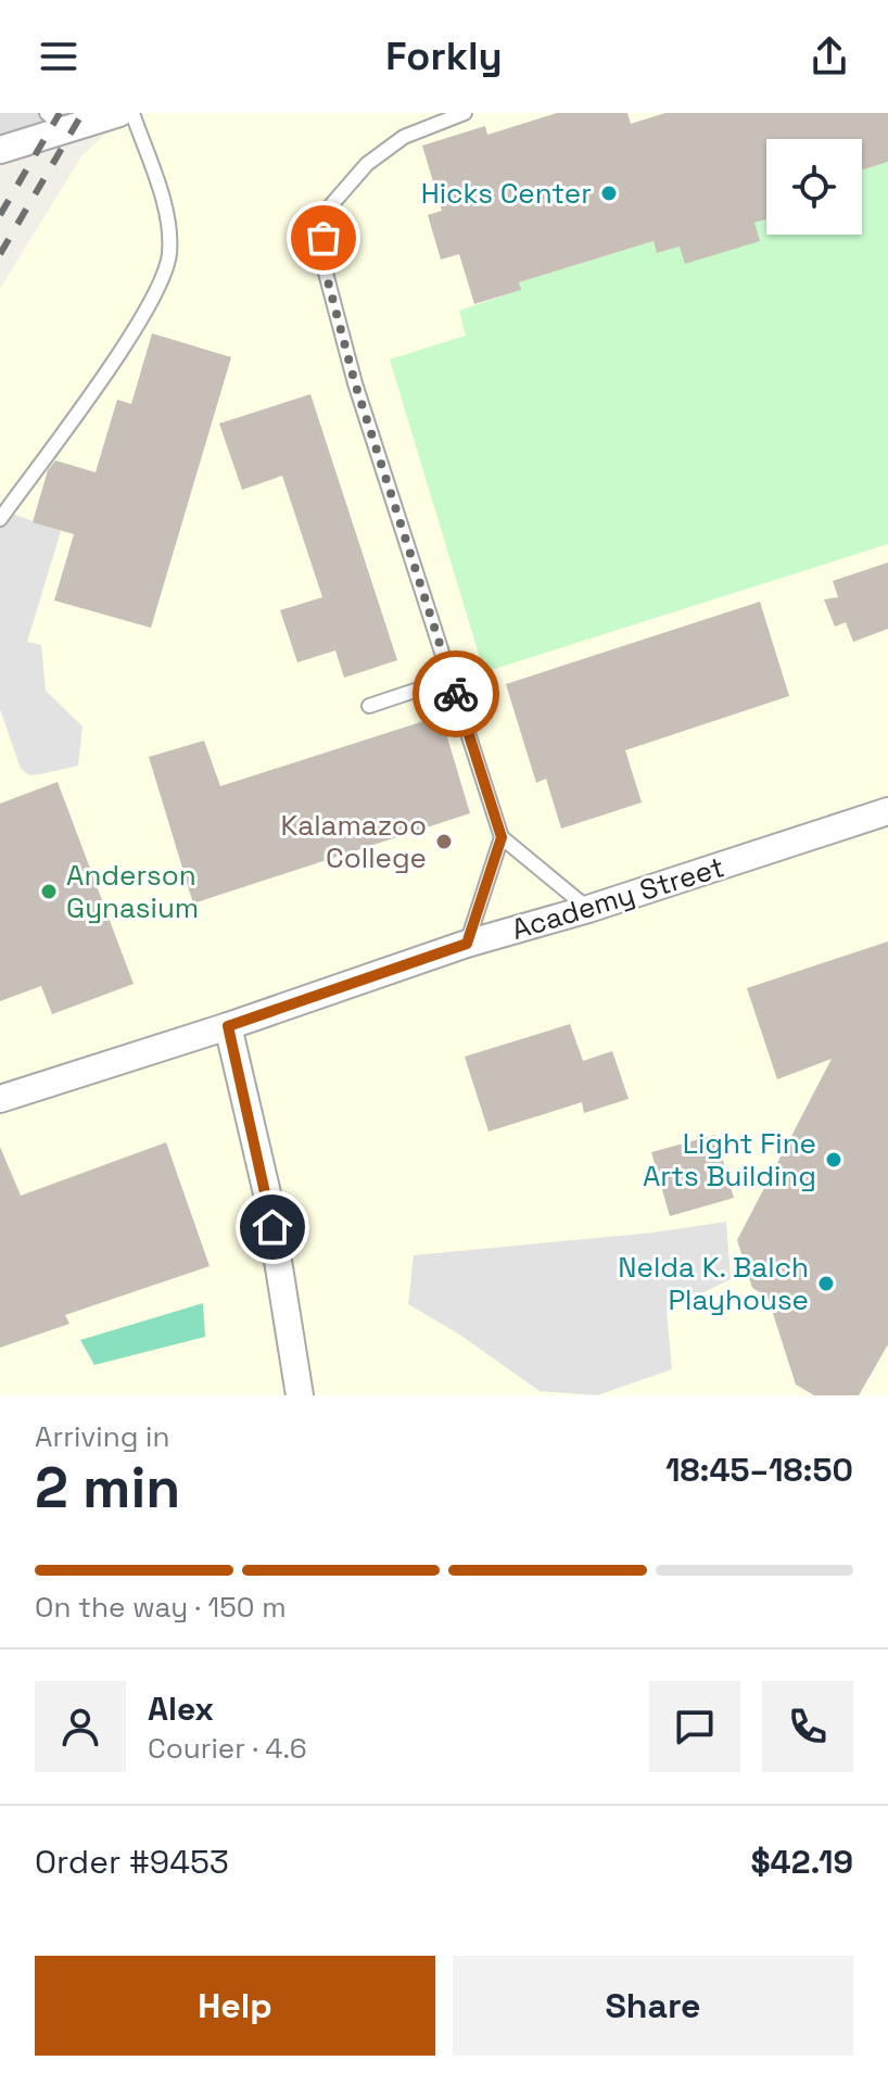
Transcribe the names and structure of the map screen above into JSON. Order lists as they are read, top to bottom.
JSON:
{
  "streets": {
    "street": ["Academy Street"]
  },
  "places": [
    "Hicks Center",
    "Kalamazoo College",
    "Anderson Gynasium",
    "Light Fine Arts Building",
    "Nelda K. Balch Playhouse"
  ],
  "page": {
    "header": "Forkly",
    "heading": ["2 min", "Arriving in", "18:45–18:50"],
    "panel": [
      "Alex",
      "Courier · 4.6",
      "Order #9453",
      "$42.19"
    ],
    "bar": "On the way · 150 m",
    "buttons": ["Help", "Share"]
  }
}
